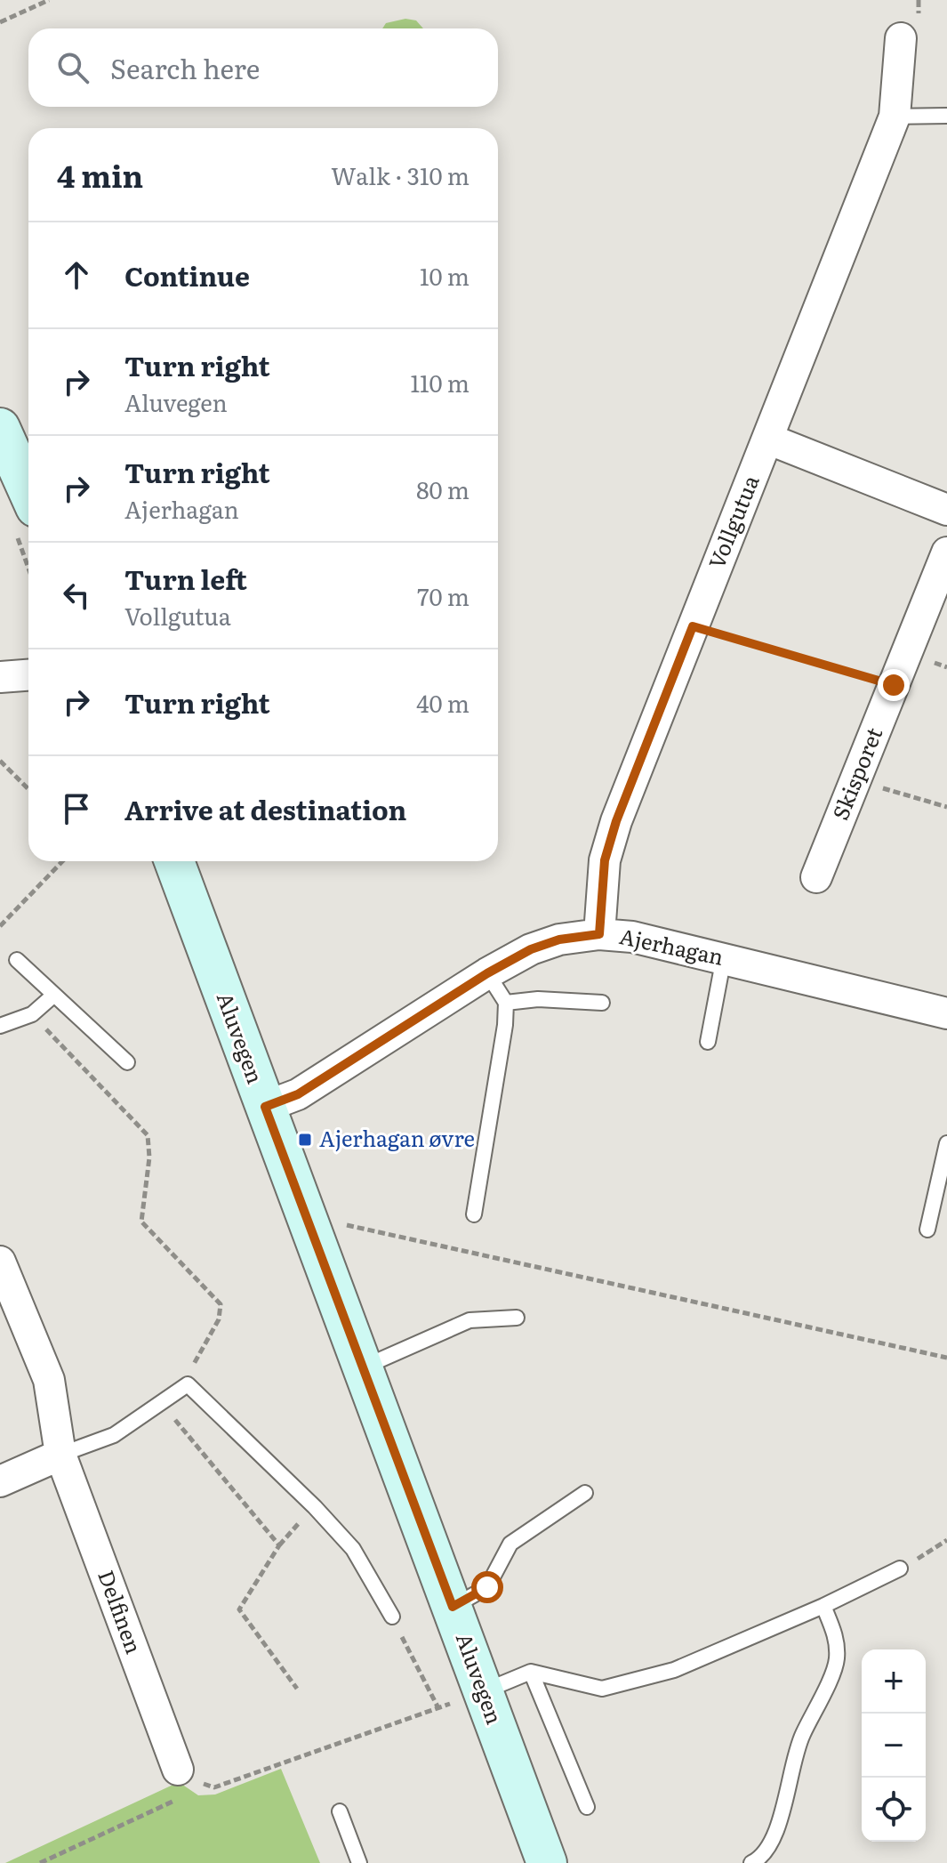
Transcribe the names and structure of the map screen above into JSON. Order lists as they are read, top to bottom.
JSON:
{
  "streets": {
    "main road": ["Aluvegen"],
    "street": [
      "Vollgutua",
      "Skisporet",
      "Ajerhagan",
      "Delfinen"
    ]
  },
  "crossings": [
    ["Vollgutua", "Ajerhagan"],
    ["Ajerhagan", "Aluvegen"]
  ],
  "places": {
    "transit": ["Ajerhagan øvre"]
  },
  "page": {
    "search": "Search here",
    "heading": ["4 min", "Walk · 310 m"],
    "list": [
      ["Continue", "10 m"],
      ["Turn right", "Aluvegen", "110 m"],
      ["Turn right", "Ajerhagan", "80 m"],
      ["Turn left", "Vollgutua", "70 m"],
      ["Turn right", "40 m"],
      "Arrive at destination"
    ],
    "map_buttons": ["+", "−"]
  }
}
